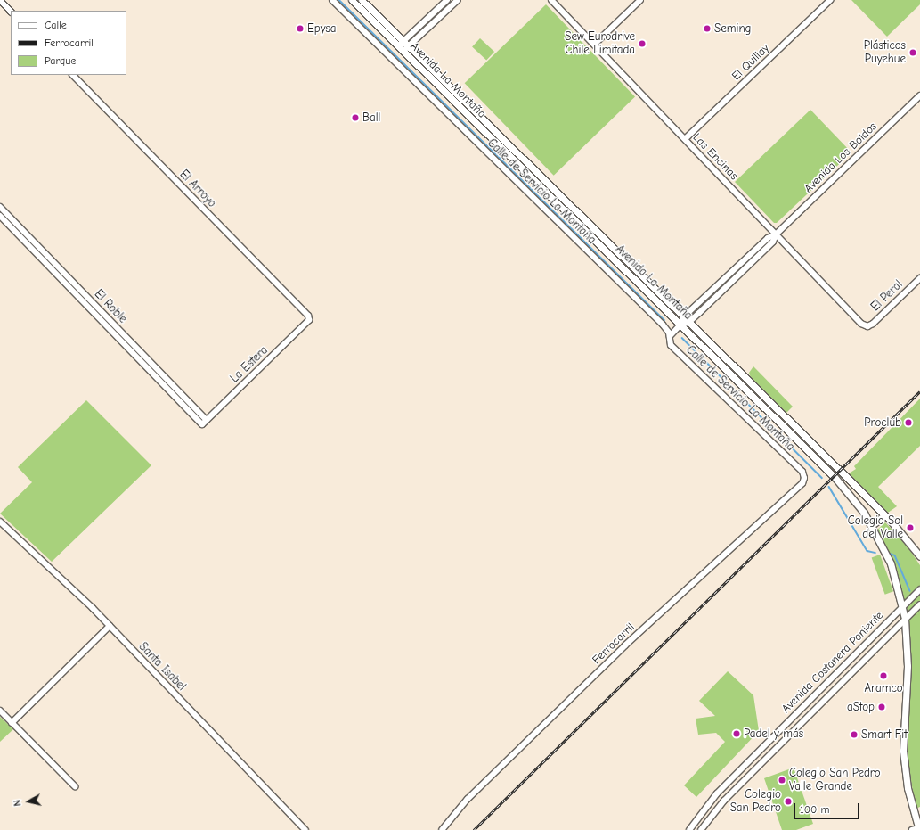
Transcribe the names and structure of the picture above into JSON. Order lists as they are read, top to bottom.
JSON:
{
  "streets": {
    "main road": ["Avenida La Montaña"],
    "street": [
      "El Quillay",
      "Las Encinas",
      "Avenida Los Boldos",
      "El Arroyo",
      "Calle de Servicio La Montaña",
      "El Peral",
      "El Roble",
      "La Estera",
      "Ferrocarril",
      "Avenida Costanera Poniente",
      "Santa Isabel"
    ]
  },
  "crossings": [
    ["El Quillay", "Las Encinas"],
    ["Avenida La Montaña", "Avenida Los Boldos"],
    ["Avenida La Montaña", "Avenida Costanera Poniente"],
    ["Las Encinas", "Avenida Los Boldos"],
    ["Las Encinas", "El Peral"],
    ["El Arroyo", "La Estera"],
    ["Calle de Servicio La Montaña", "Ferrocarril"],
    ["El Roble", "La Estera"]
  ],
  "places": [
    "Epysa",
    "Seming",
    "Sew Eurodrive Chile Limitada",
    "Plásticos Puyehue",
    "Ball",
    "Proclub",
    "Colegio Sol del Valle",
    "Aramco",
    "aStop",
    "Padel y más",
    "Smart Fit",
    "Colegio San Pedro Valle Grande",
    "Colegio San Pedro"
  ],
  "legend": ["Calle", "Ferrocarril", "Parque"],
  "scale_bar": "100 m",
  "north": "left"
}
